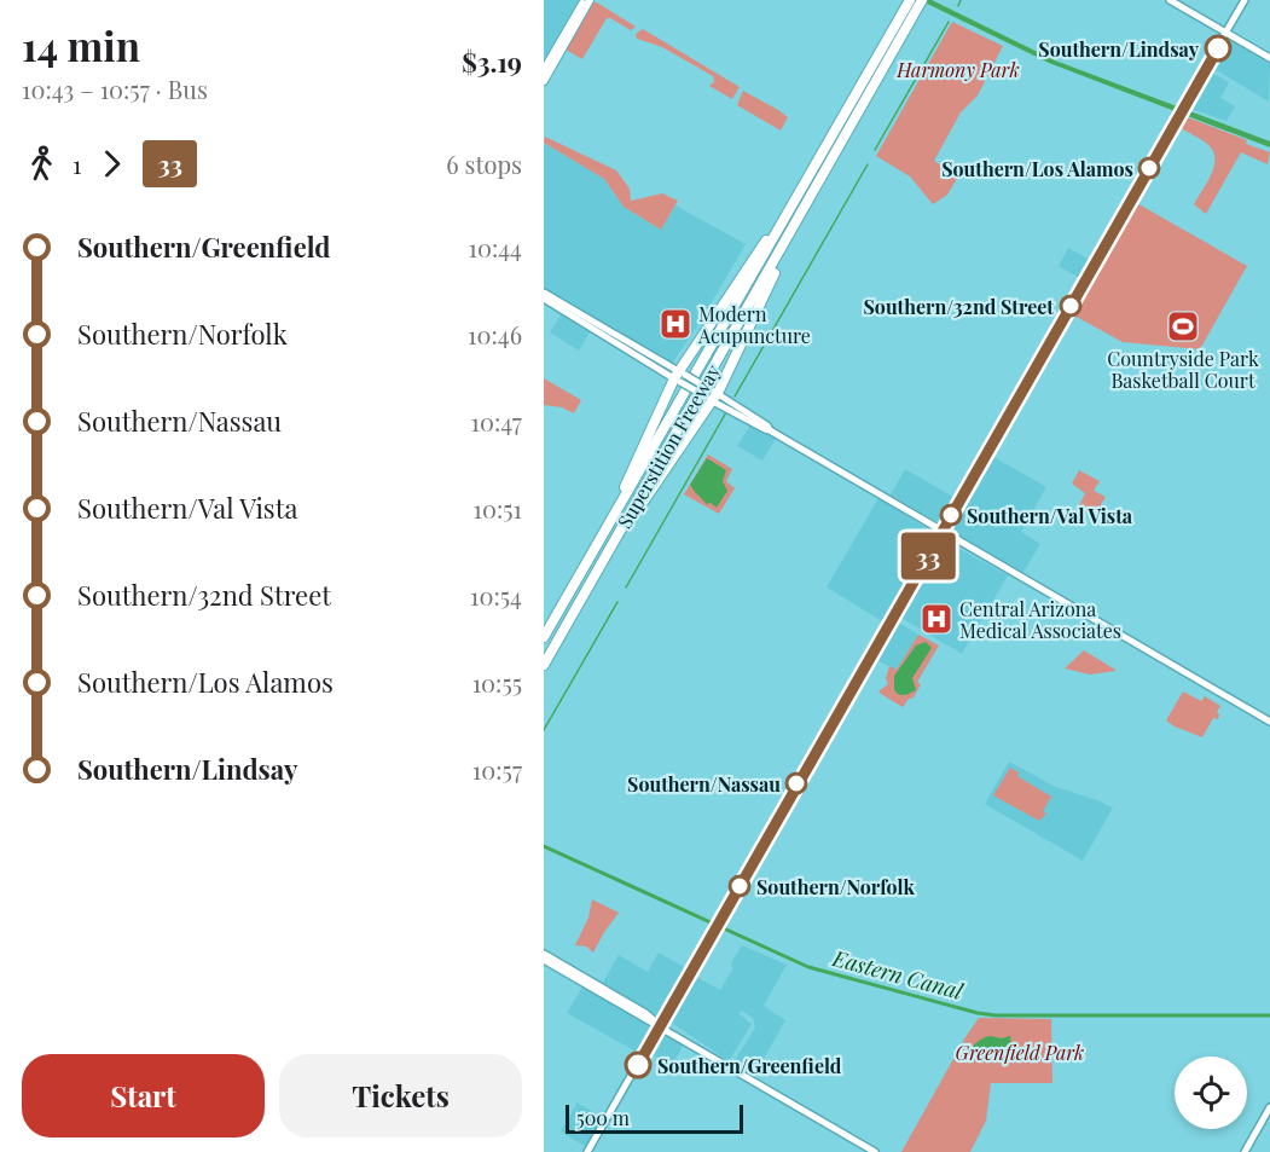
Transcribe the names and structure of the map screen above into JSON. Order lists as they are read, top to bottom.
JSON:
{
  "streets": {
    "highway": ["Superstition Freeway"]
  },
  "water": ["Eastern Canal"],
  "parks": ["Harmony Park", "Greenfield Park"],
  "places": {
    "other": [
      "Southern/Lindsay",
      "Southern/Los Alamos",
      "Southern/32nd Street",
      "Southern/Val Vista",
      "Southern/Nassau",
      "Southern/Norfolk",
      "Southern/Greenfield"
    ],
    "hospital": ["Modern Acupuncture", "Central Arizona Medical Associates"],
    "sports": ["Countryside Park Basketball Court"]
  },
  "lines": ["bus line 33"],
  "scale_bar": "500 m",
  "page": {
    "heading": ["14 min", "10:43 – 10:57 · Bus", "$3.19"],
    "on_map": "33",
    "legs": ["1", "33", "6 stops"],
    "list": [
      {
        "name": "Southern/Greenfield",
        "value": "10:44"
      },
      {
        "name": "Southern/Norfolk",
        "value": "10:46"
      },
      {
        "name": "Southern/Nassau",
        "value": "10:47"
      },
      {
        "name": "Southern/Val Vista",
        "value": "10:51"
      },
      {
        "name": "Southern/32nd Street",
        "value": "10:54"
      },
      {
        "name": "Southern/Los Alamos",
        "value": "10:55"
      },
      {
        "name": "Southern/Lindsay",
        "value": "10:57"
      }
    ],
    "buttons": ["Start", "Tickets"],
    "scale": "500 m"
  }
}
